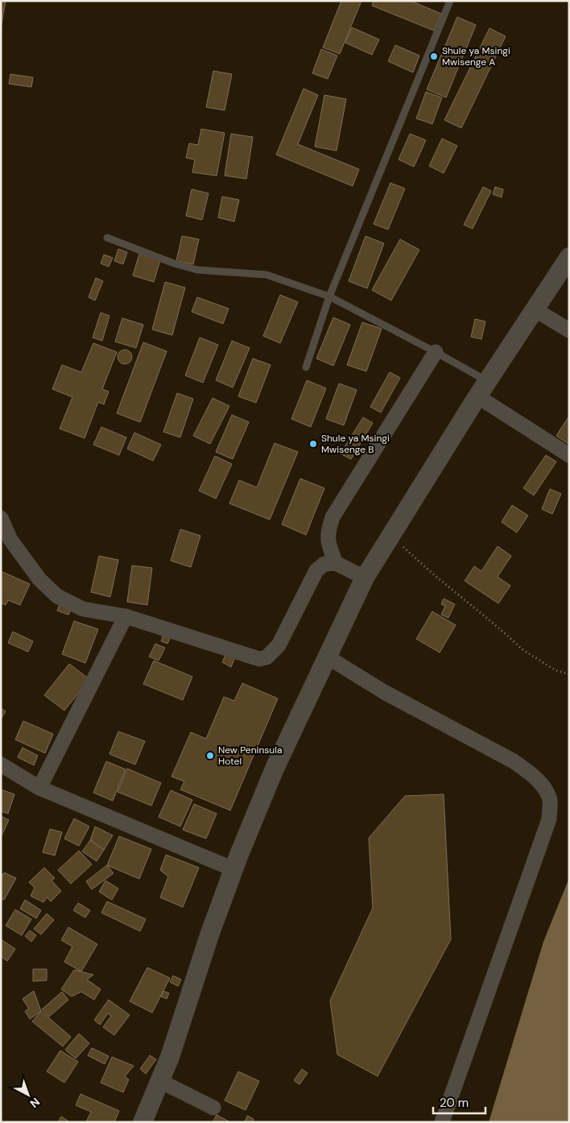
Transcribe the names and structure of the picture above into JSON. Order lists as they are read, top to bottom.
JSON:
{
  "places": ["Shule ya Msingi Mwisenge A", "Shule ya Msingi Mwisenge B", "New Peninsula Hotel"],
  "scale_bar": "20 m",
  "north": "bottom right"
}
